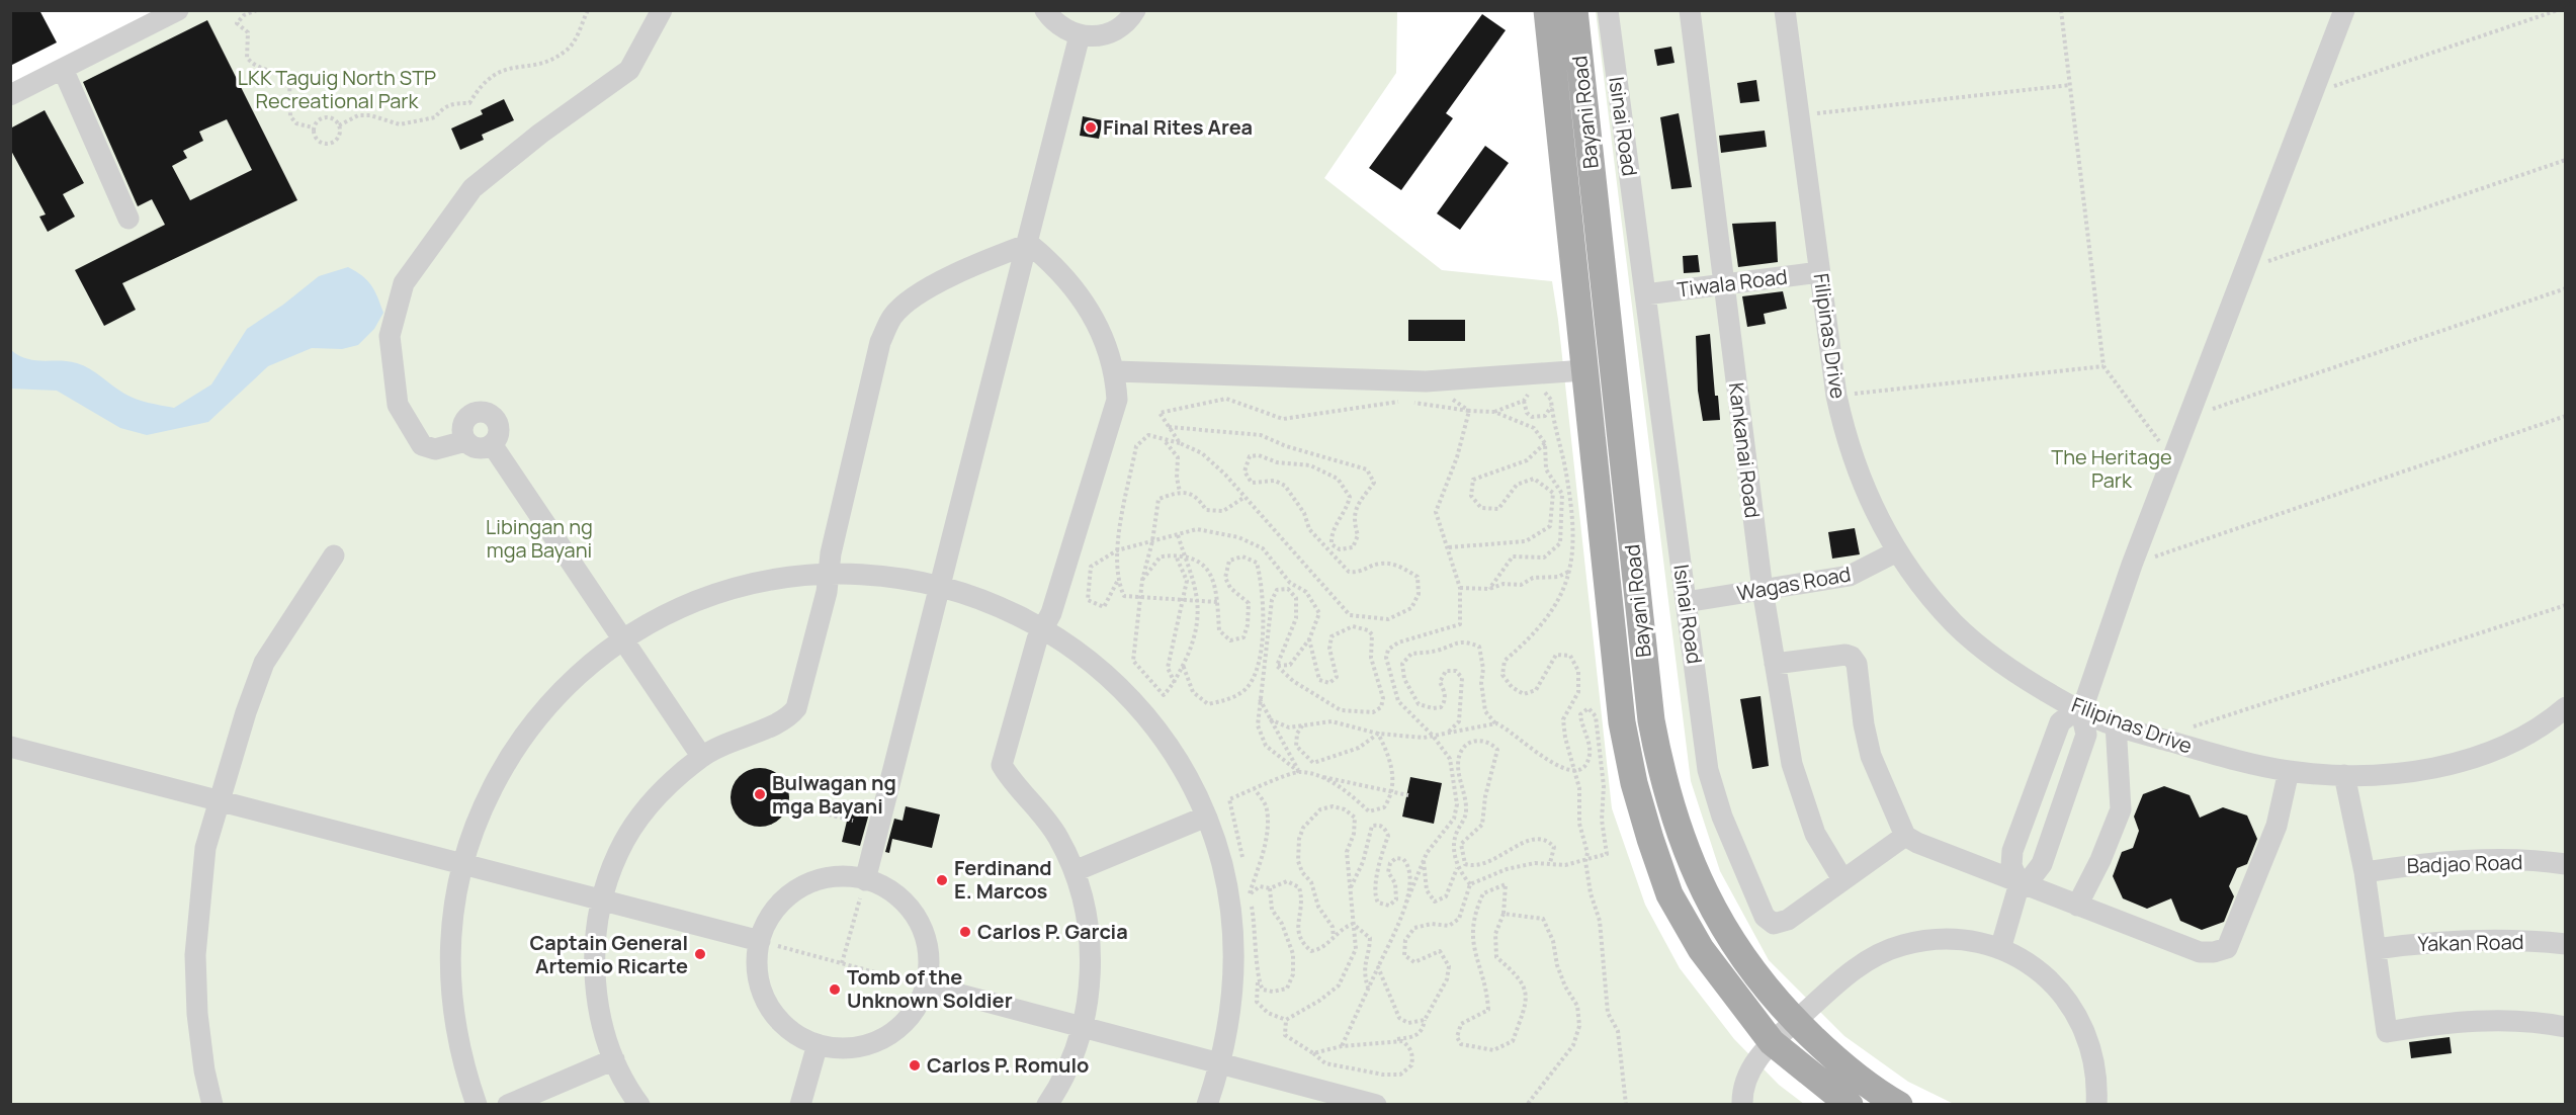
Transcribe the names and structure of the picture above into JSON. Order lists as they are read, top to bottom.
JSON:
{
  "streets": {
    "main road": ["Bayani Road"],
    "street": [
      "Isinai Road",
      "Tiwala Road",
      "Filipinas Drive",
      "Kankanai Road",
      "Wagas Road",
      "Badjao Road",
      "Yakan Road"
    ]
  },
  "crossings": [
    ["Isinai Road", "Tiwala Road"],
    ["Isinai Road", "Kankanai Road"],
    ["Isinai Road", "Wagas Road"],
    ["Tiwala Road", "Filipinas Drive"],
    ["Tiwala Road", "Kankanai Road"],
    ["Filipinas Drive", "Wagas Road"],
    ["Kankanai Road", "Wagas Road"]
  ],
  "parks": ["LKK Taguig North STP Recreational Park", "The Heritage Park", "Libingan ng mga Bayani"],
  "places": [
    "Final Rites Area",
    "Bulwagan ng mga Bayani",
    "Ferdinand E. Marcos",
    "Carlos P. Garcia",
    "Captain General Artemio Ricarte",
    "Tomb of the Unknown Soldier",
    "Carlos P. Romulo"
  ]
}
